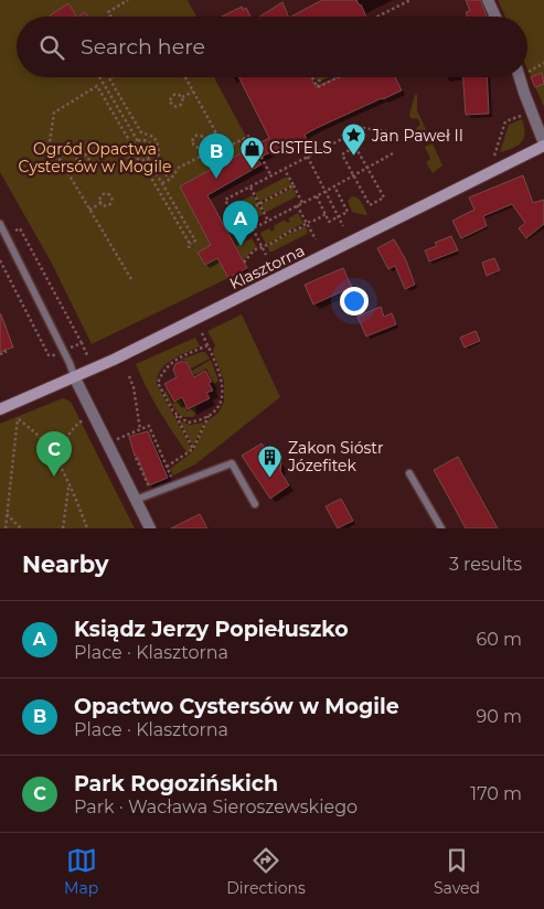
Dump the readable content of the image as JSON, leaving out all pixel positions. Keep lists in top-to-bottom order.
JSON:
{
  "streets": {
    "street": ["Klasztorna"]
  },
  "parks": ["Ogród Opactwa Cystersów w Mogile"],
  "places": {
    "place": ["Jan Paweł II"],
    "shop": ["CISTELS"],
    "building": ["Zakon Sióstr Józefitek"]
  },
  "page": {
    "search": "Search here",
    "pins": ["B", "A", "C"],
    "heading": ["Nearby", "3 results"],
    "list": [
      {
        "mark": "A",
        "name": "Ksiądz Jerzy Popiełuszko",
        "note": "Place · Klasztorna",
        "value": "60 m"
      },
      {
        "mark": "B",
        "name": "Opactwo Cystersów w Mogile",
        "note": "Place · Klasztorna",
        "value": "90 m"
      },
      {
        "mark": "C",
        "name": "Park Rogozińskich",
        "note": "Park · Wacława Sieroszewskiego",
        "value": "170 m"
      }
    ],
    "nav": ["Map", "Directions", "Saved"]
  }
}
